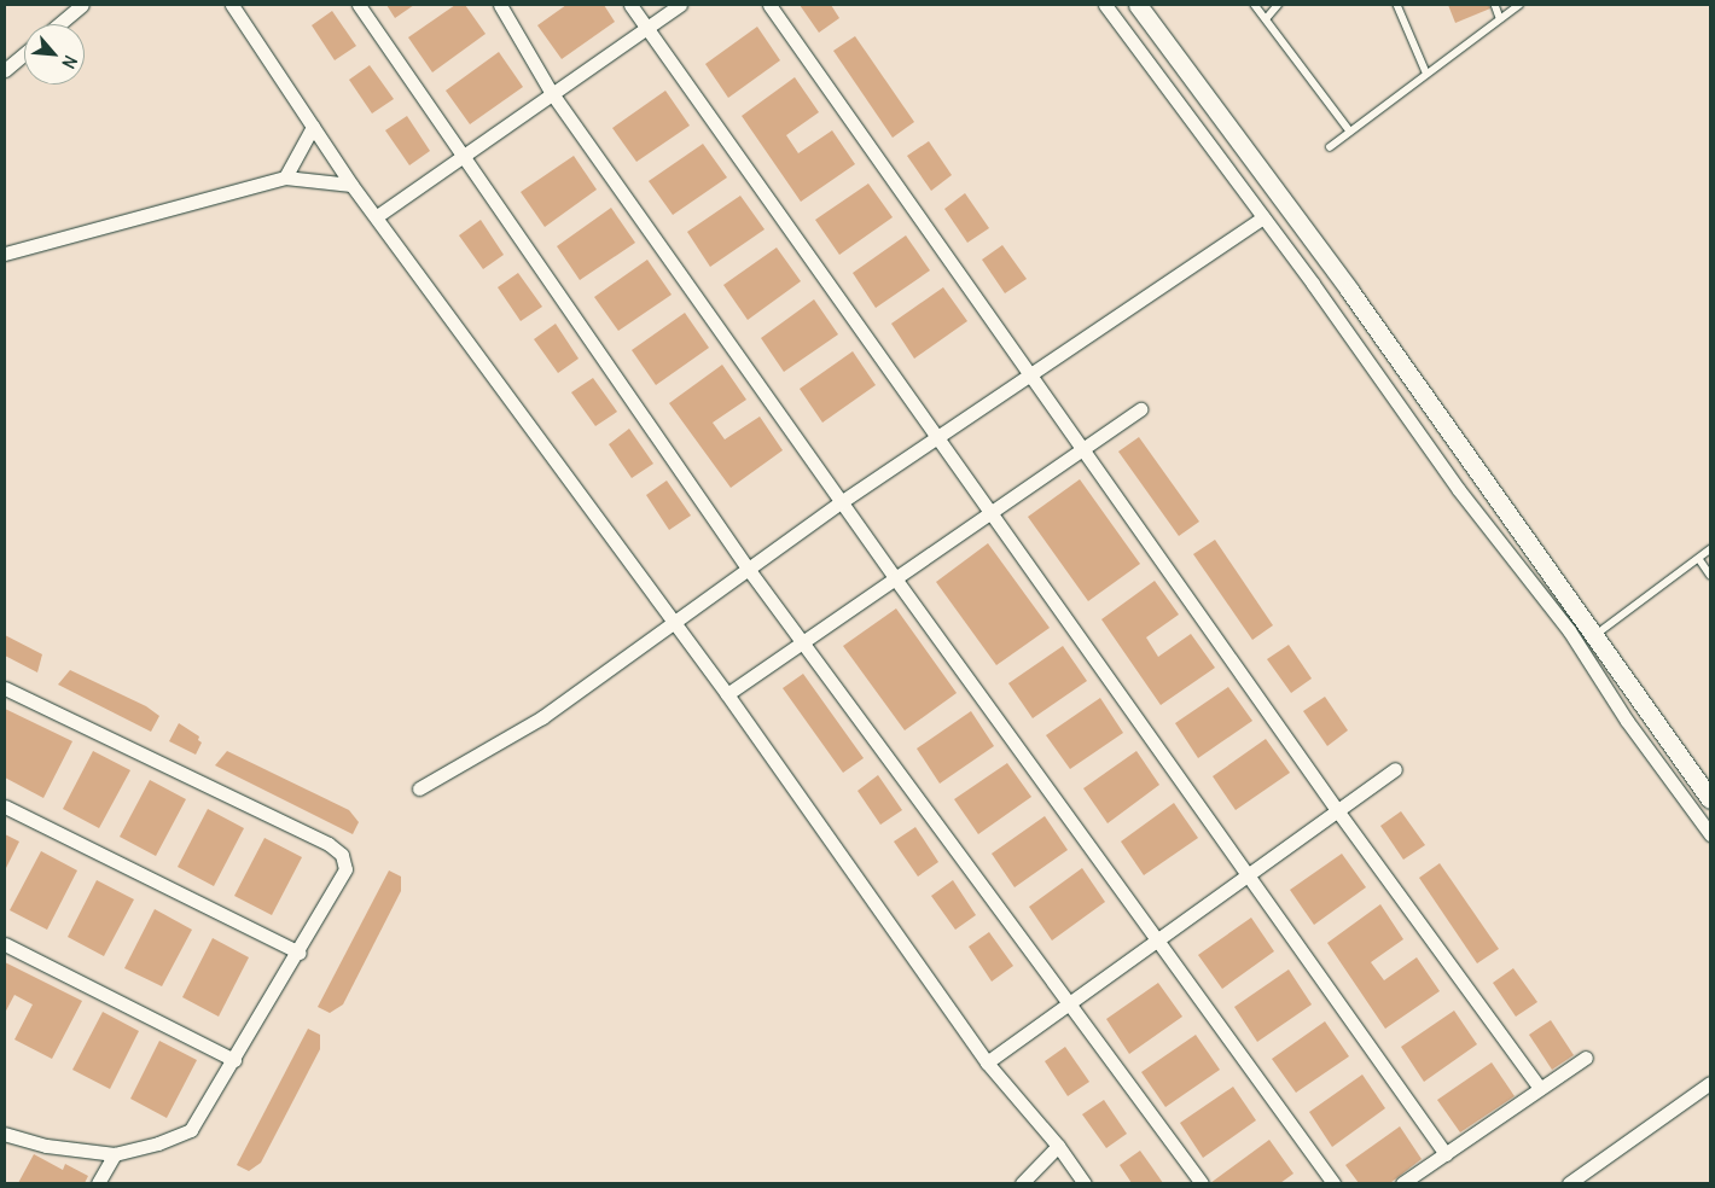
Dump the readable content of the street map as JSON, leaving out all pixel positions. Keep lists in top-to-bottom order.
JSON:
{
  "north": "bottom right"
}
